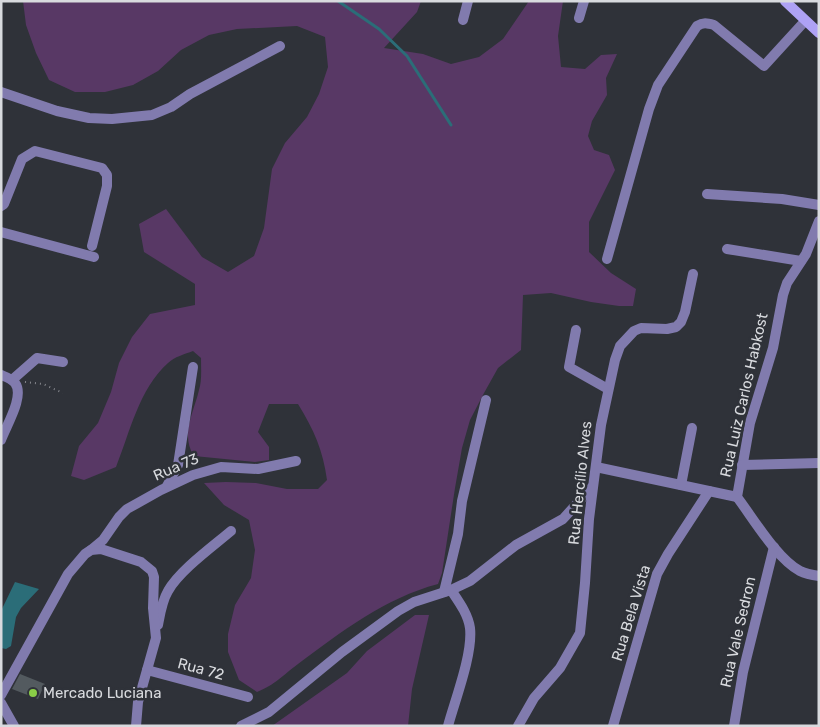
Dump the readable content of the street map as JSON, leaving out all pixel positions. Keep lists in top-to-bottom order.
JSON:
{
  "streets": {
    "street": [
      "Rua Luiz Carlos Habkost",
      "Rua 73",
      "Rua Hercílio Alves",
      "Rua Bela Vista",
      "Rua Vale Sedron",
      "Rua 72"
    ]
  },
  "crossings": [
    ["Rua Luiz Carlos Habkost", "Rua Vale Sedron"]
  ],
  "places": ["Mercado Luciana"]
}
